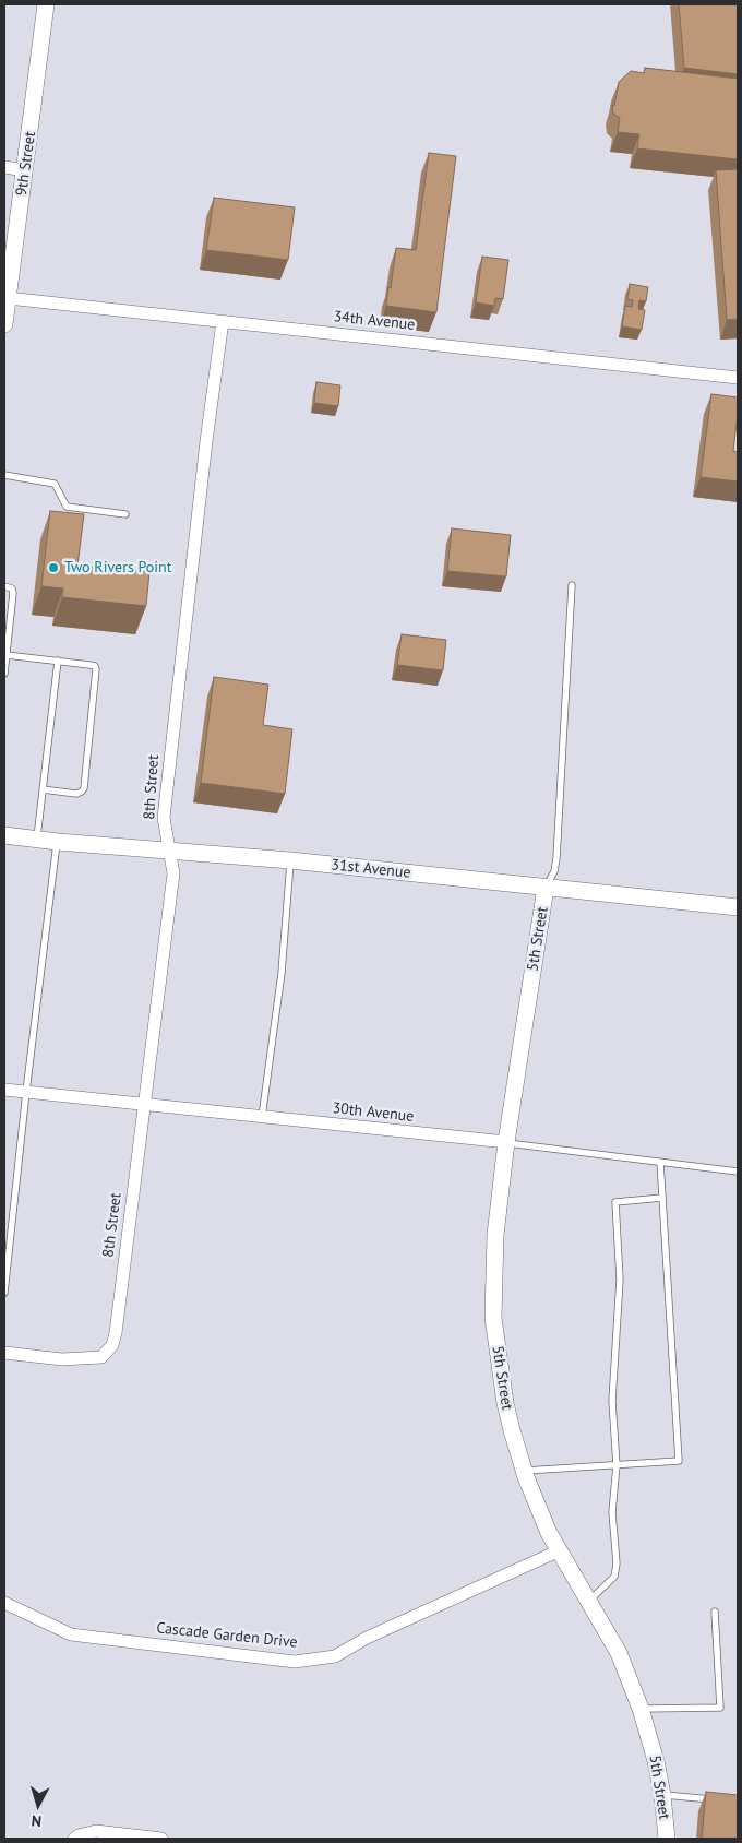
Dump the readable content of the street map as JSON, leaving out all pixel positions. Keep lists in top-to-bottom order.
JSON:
{
  "streets": {
    "street": [
      "9th Street",
      "34th Avenue",
      "8th Street",
      "31st Avenue",
      "5th Street",
      "30th Avenue",
      "Cascade Garden Drive"
    ]
  },
  "crossings": [
    ["9th Street", "34th Avenue"],
    ["34th Avenue", "8th Street"],
    ["8th Street", "31st Avenue"],
    ["8th Street", "30th Avenue"],
    ["31st Avenue", "5th Street"],
    ["5th Street", "30th Avenue"],
    ["5th Street", "Cascade Garden Drive"]
  ],
  "places": ["Two Rivers Point"],
  "north": "bottom"
}
